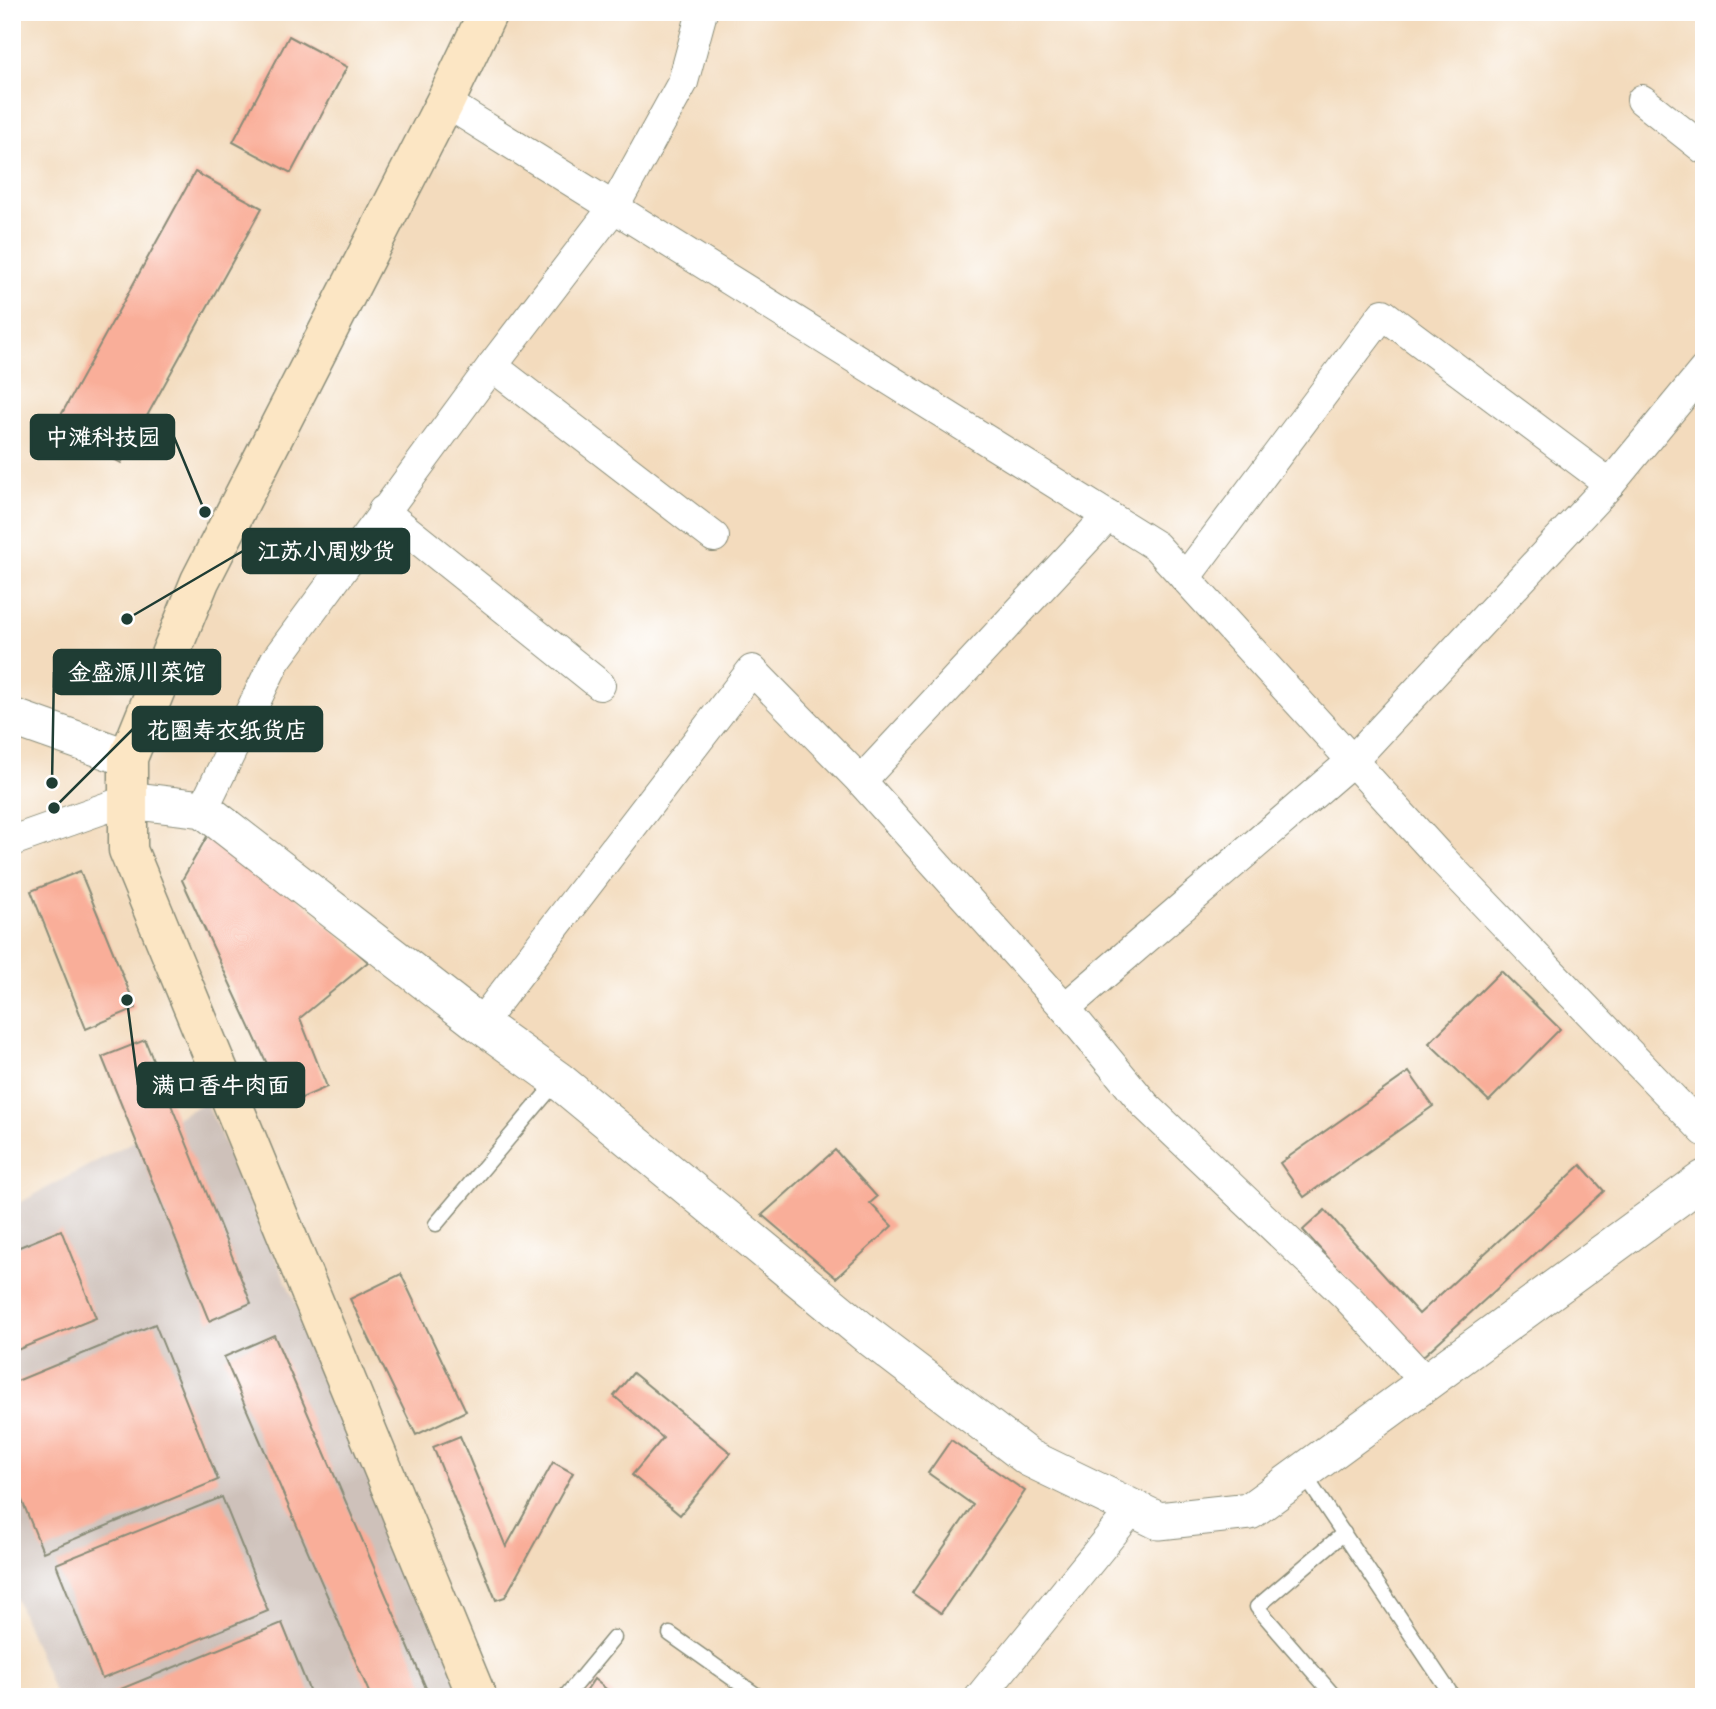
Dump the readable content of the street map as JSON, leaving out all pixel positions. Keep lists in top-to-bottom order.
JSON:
{
  "places": [
    "中滩科技园",
    "江苏小周炒货",
    "金盛源川菜馆",
    "花圈寿衣纸货店",
    "满口香牛肉面"
  ]
}
